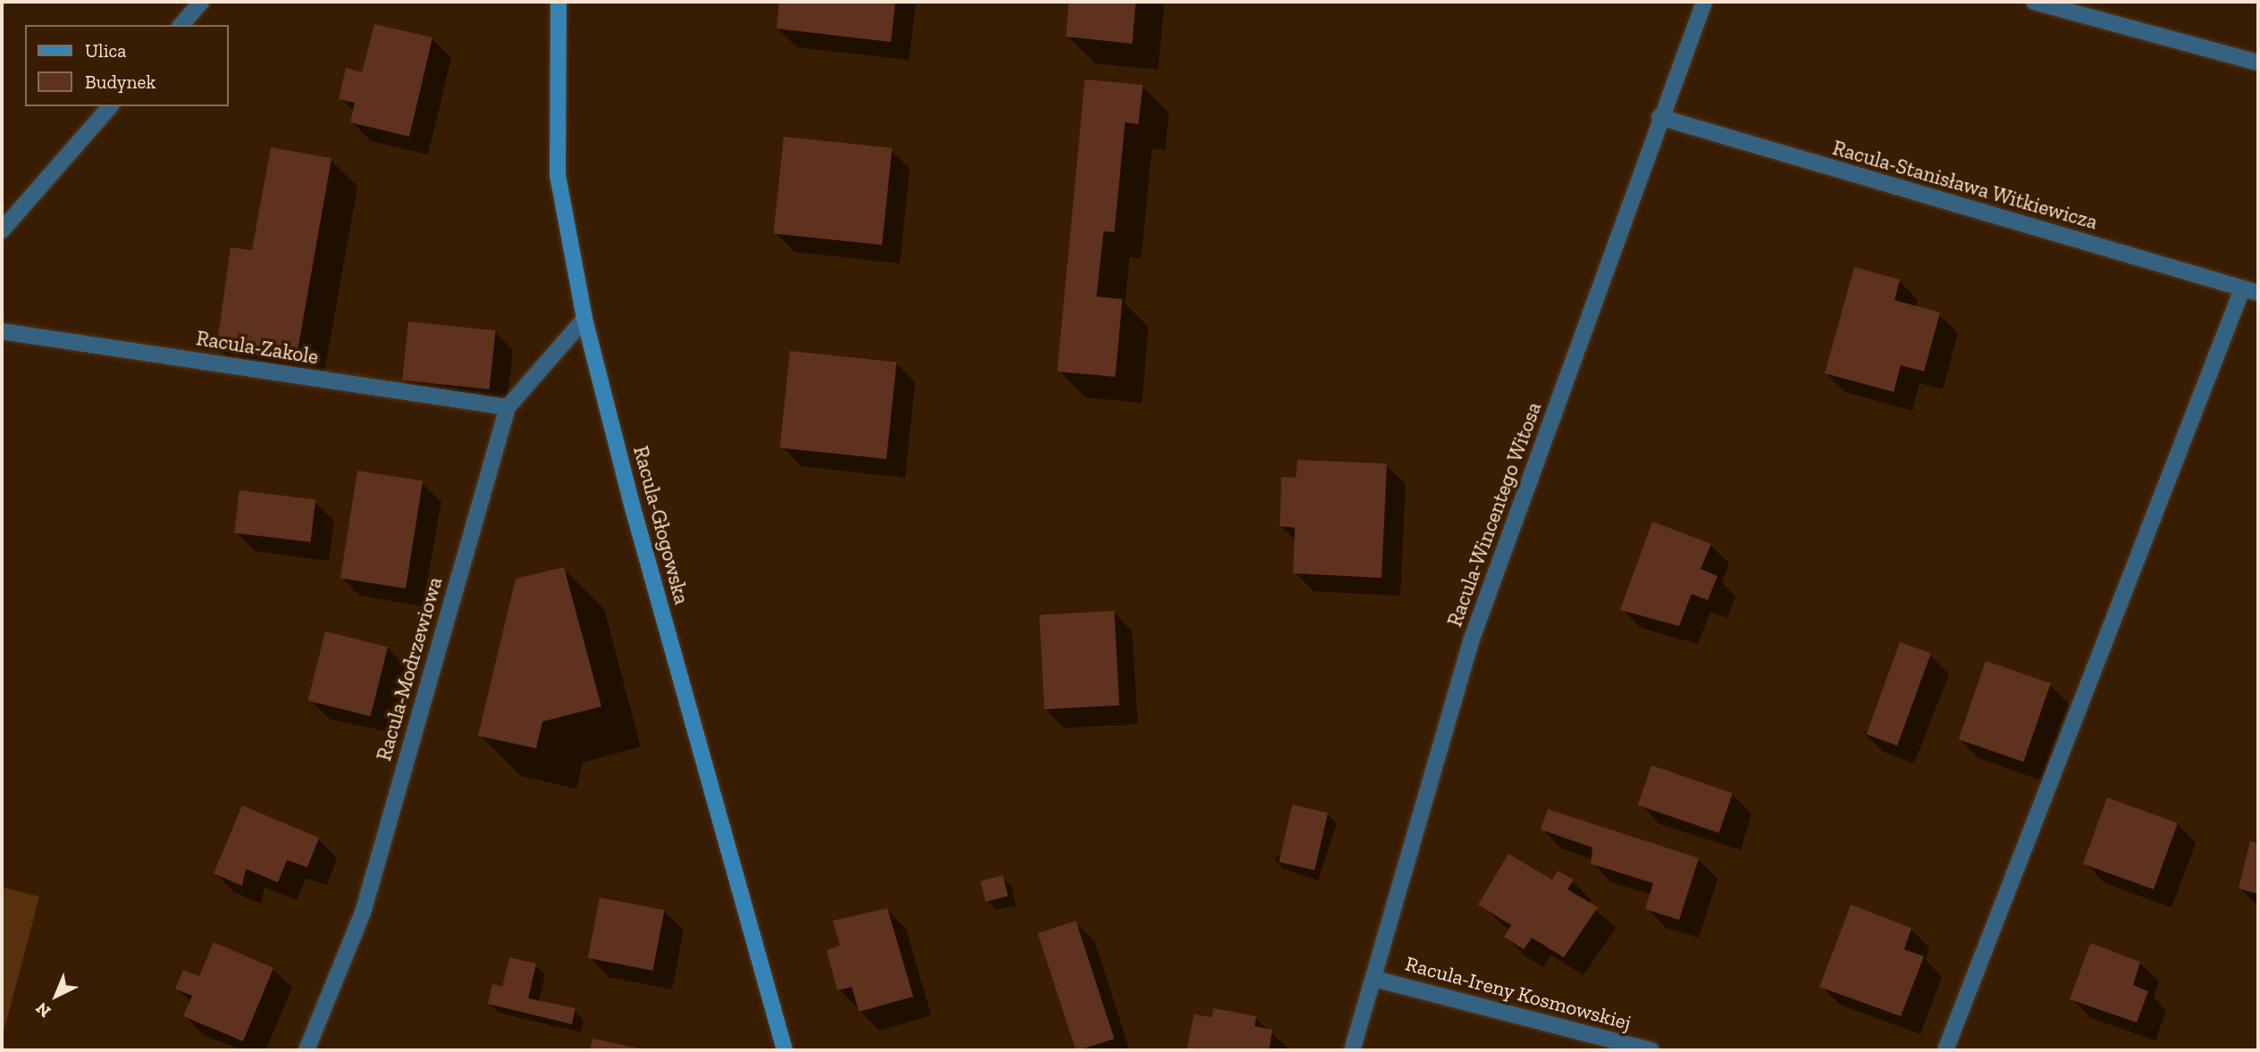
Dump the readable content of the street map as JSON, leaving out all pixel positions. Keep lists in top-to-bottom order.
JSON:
{
  "streets": {
    "street": [
      "Racula-Stanisława Witkiewicza",
      "Racula-Zakole",
      "Racula-Wincentego Witosa",
      "Racula-Głogowska",
      "Racula-Modrzewiowa",
      "Racula-Ireny Kosmowskiej"
    ]
  },
  "crossings": [
    ["Racula-Stanisława Witkiewicza", "Racula-Wincentego Witosa"],
    ["Racula-Zakole", "Racula-Modrzewiowa"],
    ["Racula-Wincentego Witosa", "Racula-Ireny Kosmowskiej"],
    ["Racula-Głogowska", "Racula-Modrzewiowa"]
  ],
  "legend": ["Ulica", "Budynek"],
  "north": "bottom left"
}
